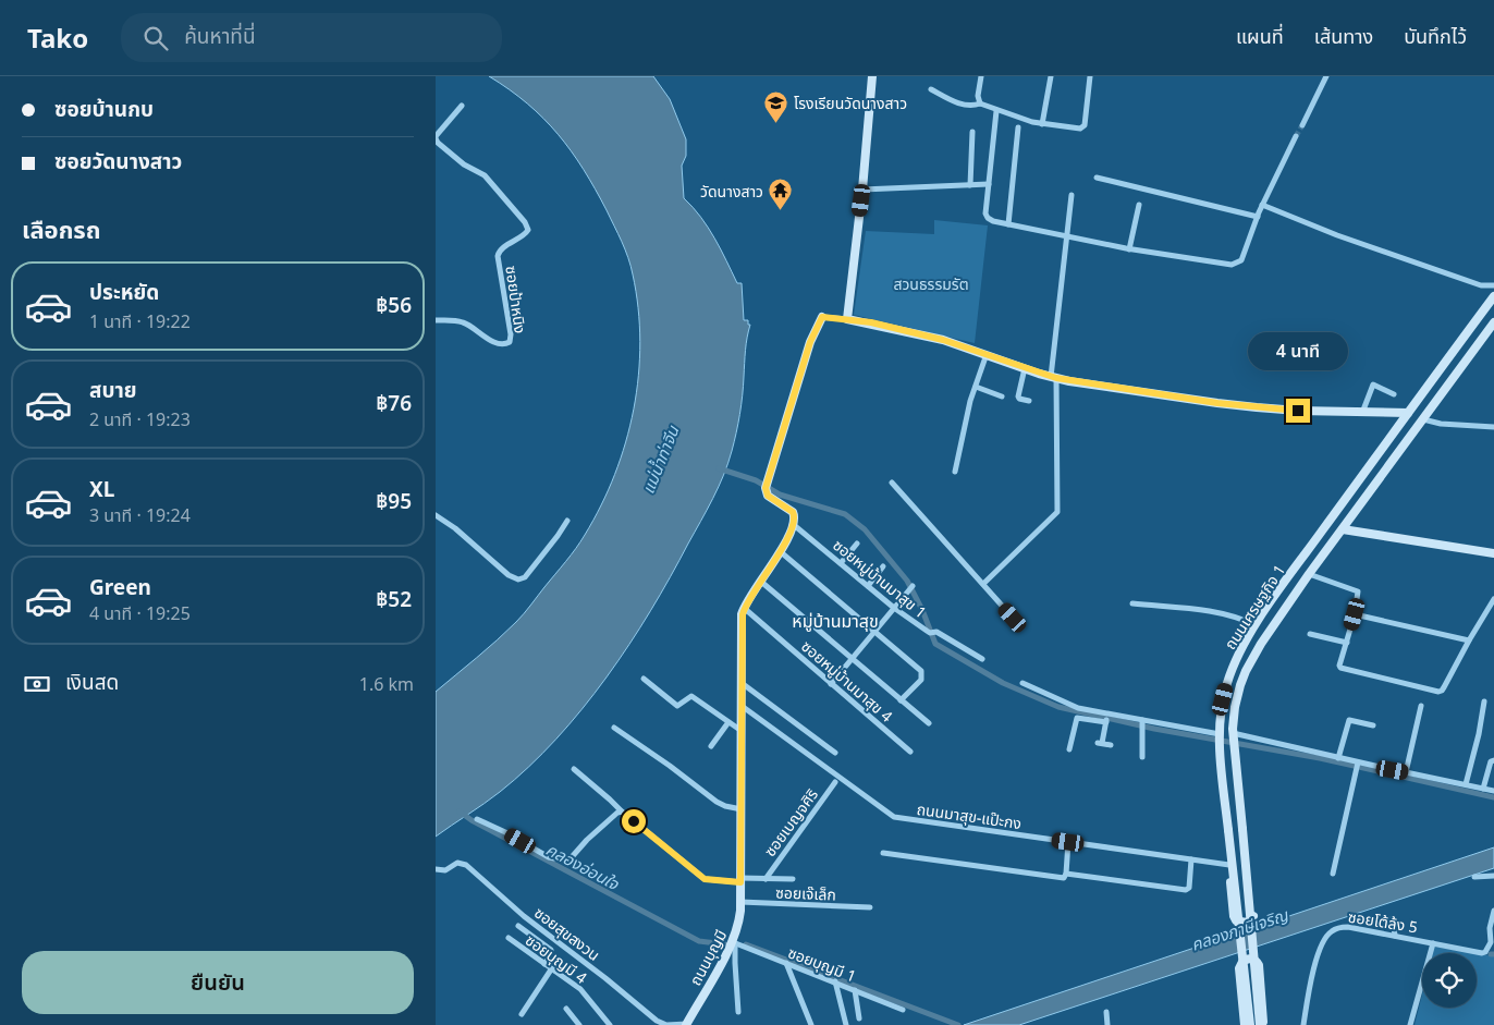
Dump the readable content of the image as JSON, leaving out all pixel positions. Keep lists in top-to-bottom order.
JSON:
{
  "streets": {
    "main road": ["ถนนเศรษฐกิจ 1", "ถนนบุญมี"],
    "street": [
      "ซอยป้าหนิง",
      "ซอยหมู่บ้านมาสุข 1",
      "ซอยหมู่บ้านมาสุข 4",
      "ถนนมาสุข-แป๊ะกง",
      "ซอยเบญจศิริ",
      "ซอยเจ๊เล็ก",
      "ซอยโต้ล้ง 5",
      "ซอยสุขสงวน",
      "ซอยบุญมี 4",
      "ซอยบุญมี 1"
    ]
  },
  "crossings": [
    ["ซอยหมู่บ้านมาสุข 1", "ถนนบุญมี"],
    ["ซอยหมู่บ้านมาสุข 4", "ถนนบุญมี"],
    ["ถนนมาสุข-แป๊ะกง", "ถนนบุญมี"],
    ["ซอยเบญจศิริ", "ถนนบุญมี"],
    ["ซอยเจ๊เล็ก", "ถนนบุญมี"],
    ["ซอยสุขสงวน", "ถนนบุญมี"],
    ["ถนนบุญมี", "ซอยบุญมี 1"]
  ],
  "districts": ["หมู่บ้านมาสุข"],
  "water": ["แม่น้ำท่าจีน", "คลองอ่อนใจ", "คลองภาษีเจริญ"],
  "parks": ["สวนธรรมรัต"],
  "places": {
    "school or university": ["โรงเรียนวัดนางสาว"],
    "temple": ["วัดนางสาว"]
  },
  "page": {
    "header": "Tako",
    "search": "ค้นหาที่นี่",
    "nav": ["แผนที่", "เส้นทาง", "บันทึกไว้"],
    "banner": ["ซอยบ้านกบ", "ซอยวัดนางสาว"],
    "heading": "เลือกรถ",
    "list": [
      {
        "name": "ประหยัด",
        "note": "1 นาที · 19:22",
        "value": "฿56"
      },
      {
        "name": "สบาย",
        "note": "2 นาที · 19:23",
        "value": "฿76"
      },
      {
        "name": "XL",
        "note": "3 นาที · 19:24",
        "value": "฿95"
      },
      {
        "name": "Green",
        "note": "4 นาที · 19:25",
        "value": "฿52"
      }
    ],
    "bubble": "4 นาที",
    "pay": ["เงินสด", "1.6 km"],
    "buttons": "ยืนยัน"
  }
}
